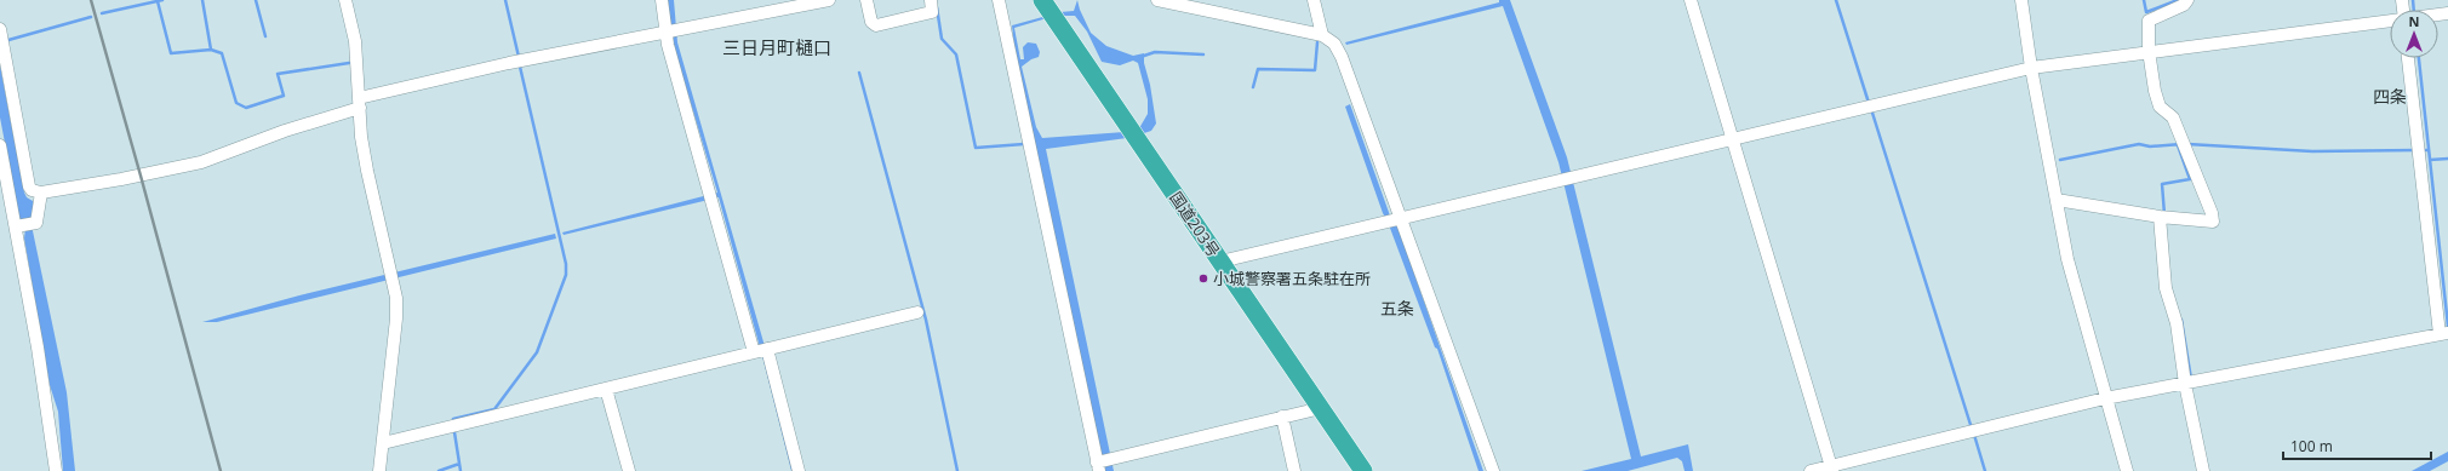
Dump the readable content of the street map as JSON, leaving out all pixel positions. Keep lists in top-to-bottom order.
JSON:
{
  "streets": {
    "highway": ["国道203号"]
  },
  "districts": ["三日月町樋口", "四条", "五条"],
  "places": ["小城警察署五条駐在所"],
  "scale_bar": "100 m",
  "north": "top"
}
